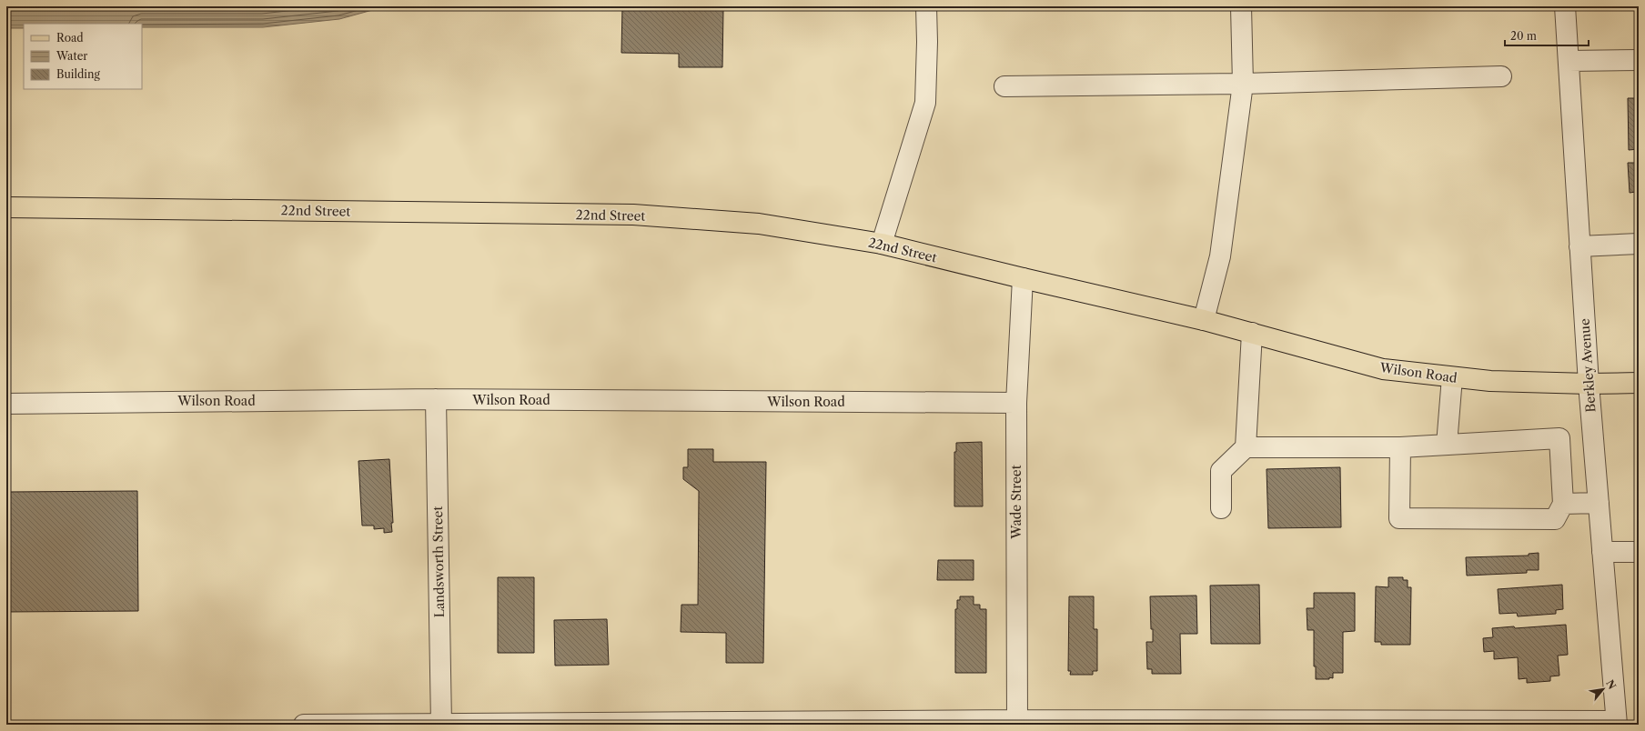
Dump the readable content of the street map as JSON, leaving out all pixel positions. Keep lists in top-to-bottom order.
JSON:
{
  "streets": {
    "main road": ["22nd Street", "Wilson Road"],
    "street": ["Berkley Avenue", "Wade Street", "Landsworth Street"]
  },
  "crossings": [
    ["22nd Street", "Wilson Road"],
    ["22nd Street", "Wade Street"],
    ["Berkley Avenue", "Wilson Road"],
    ["Wilson Road", "Wade Street"],
    ["Wilson Road", "Landsworth Street"]
  ],
  "legend": ["Road", "Water", "Building"],
  "scale_bar": "20 m",
  "north": "top right"
}
